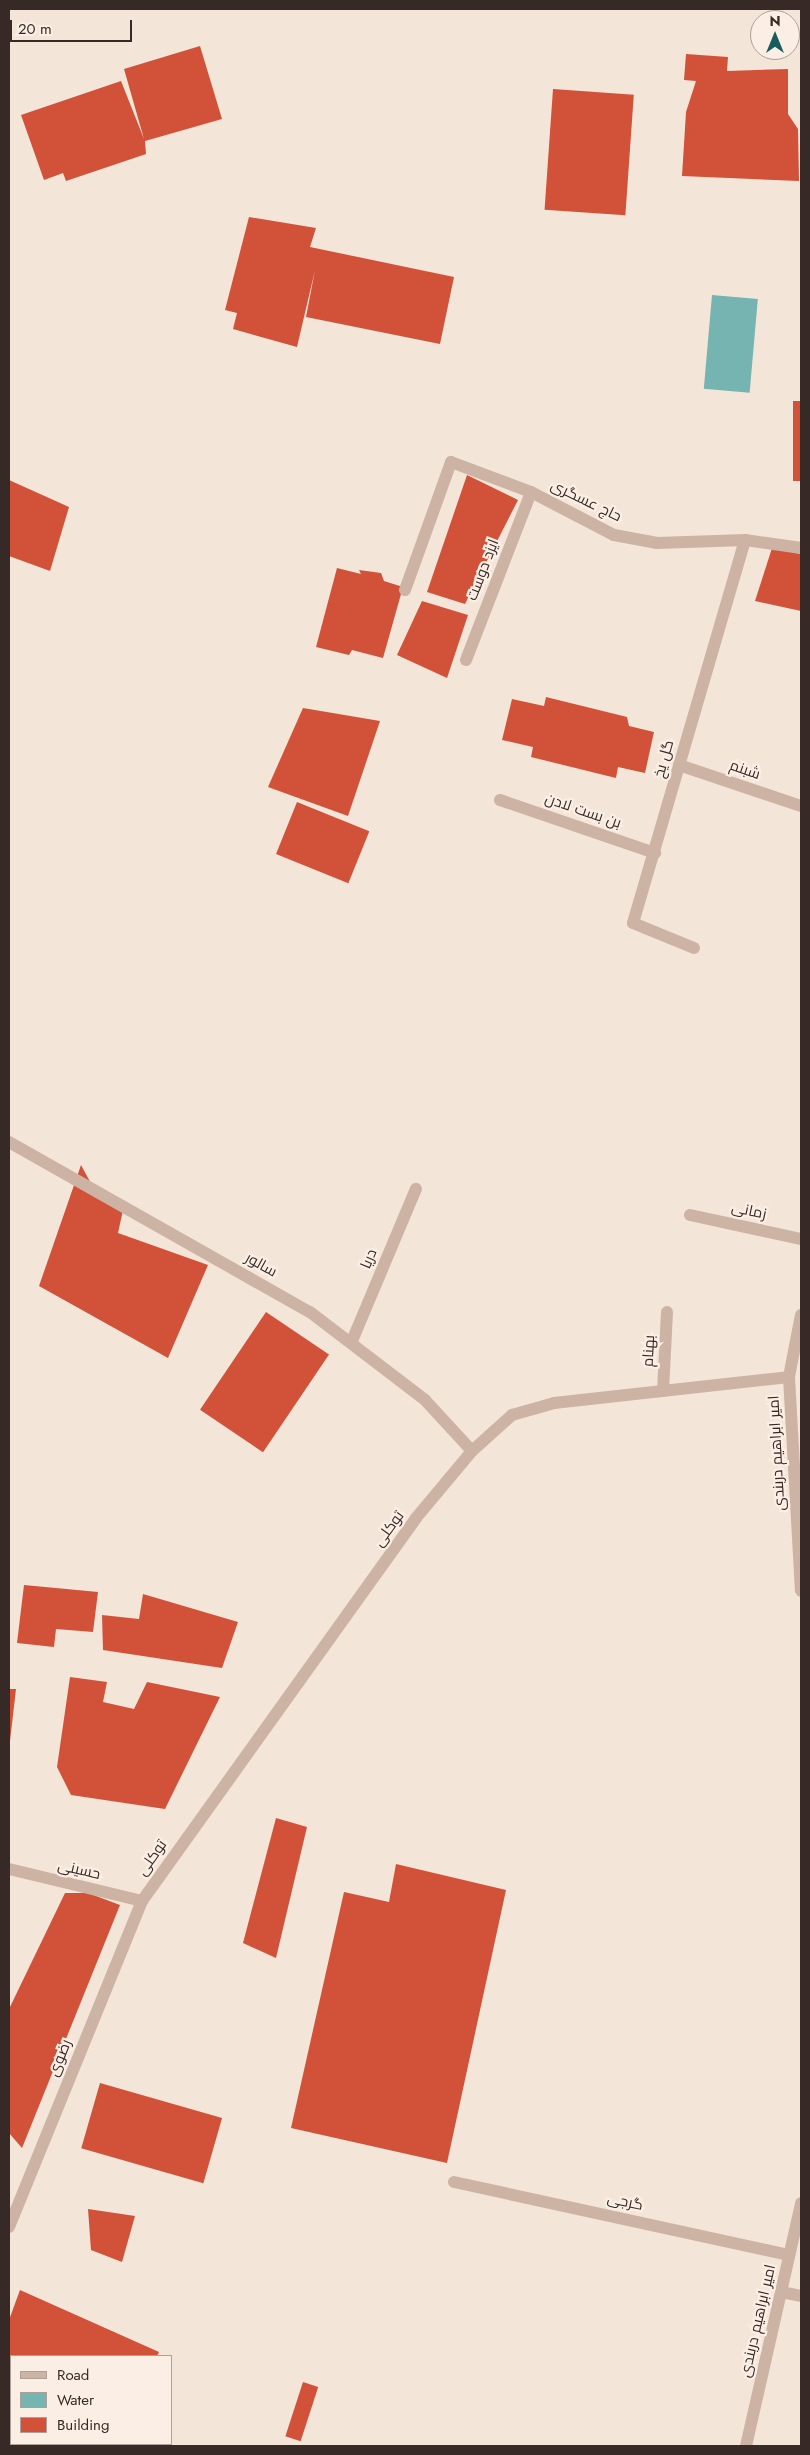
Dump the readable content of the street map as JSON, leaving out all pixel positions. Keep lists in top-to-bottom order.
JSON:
{
  "streets": {
    "street": [
      "حاج عسگری",
      "ایزد دوست",
      "گل یخ",
      "شبنم",
      "بن بست لادن",
      "زمانی",
      "دریا",
      "سالور",
      "بهنام",
      "امیر ابراهیم دربندی",
      "توکلی",
      "حسینی",
      "رضوى",
      "گرجی"
    ]
  },
  "crossings": [
    ["حاج عسگری", "ایزد دوست"],
    ["حاج عسگری", "گل یخ"],
    ["گل یخ", "شبنم"],
    ["گل یخ", "بن بست لادن"],
    ["دریا", "سالور"],
    ["سالور", "توکلی"],
    ["بهنام", "توکلی"],
    ["امیر ابراهیم دربندی", "توکلی"],
    ["امیر ابراهیم دربندی", "گرجی"],
    ["توکلی", "حسینی"],
    ["توکلی", "رضوى"],
    ["حسینی", "رضوى"]
  ],
  "legend": ["Road", "Water", "Building"],
  "scale_bar": "20 m",
  "north": "top"
}
